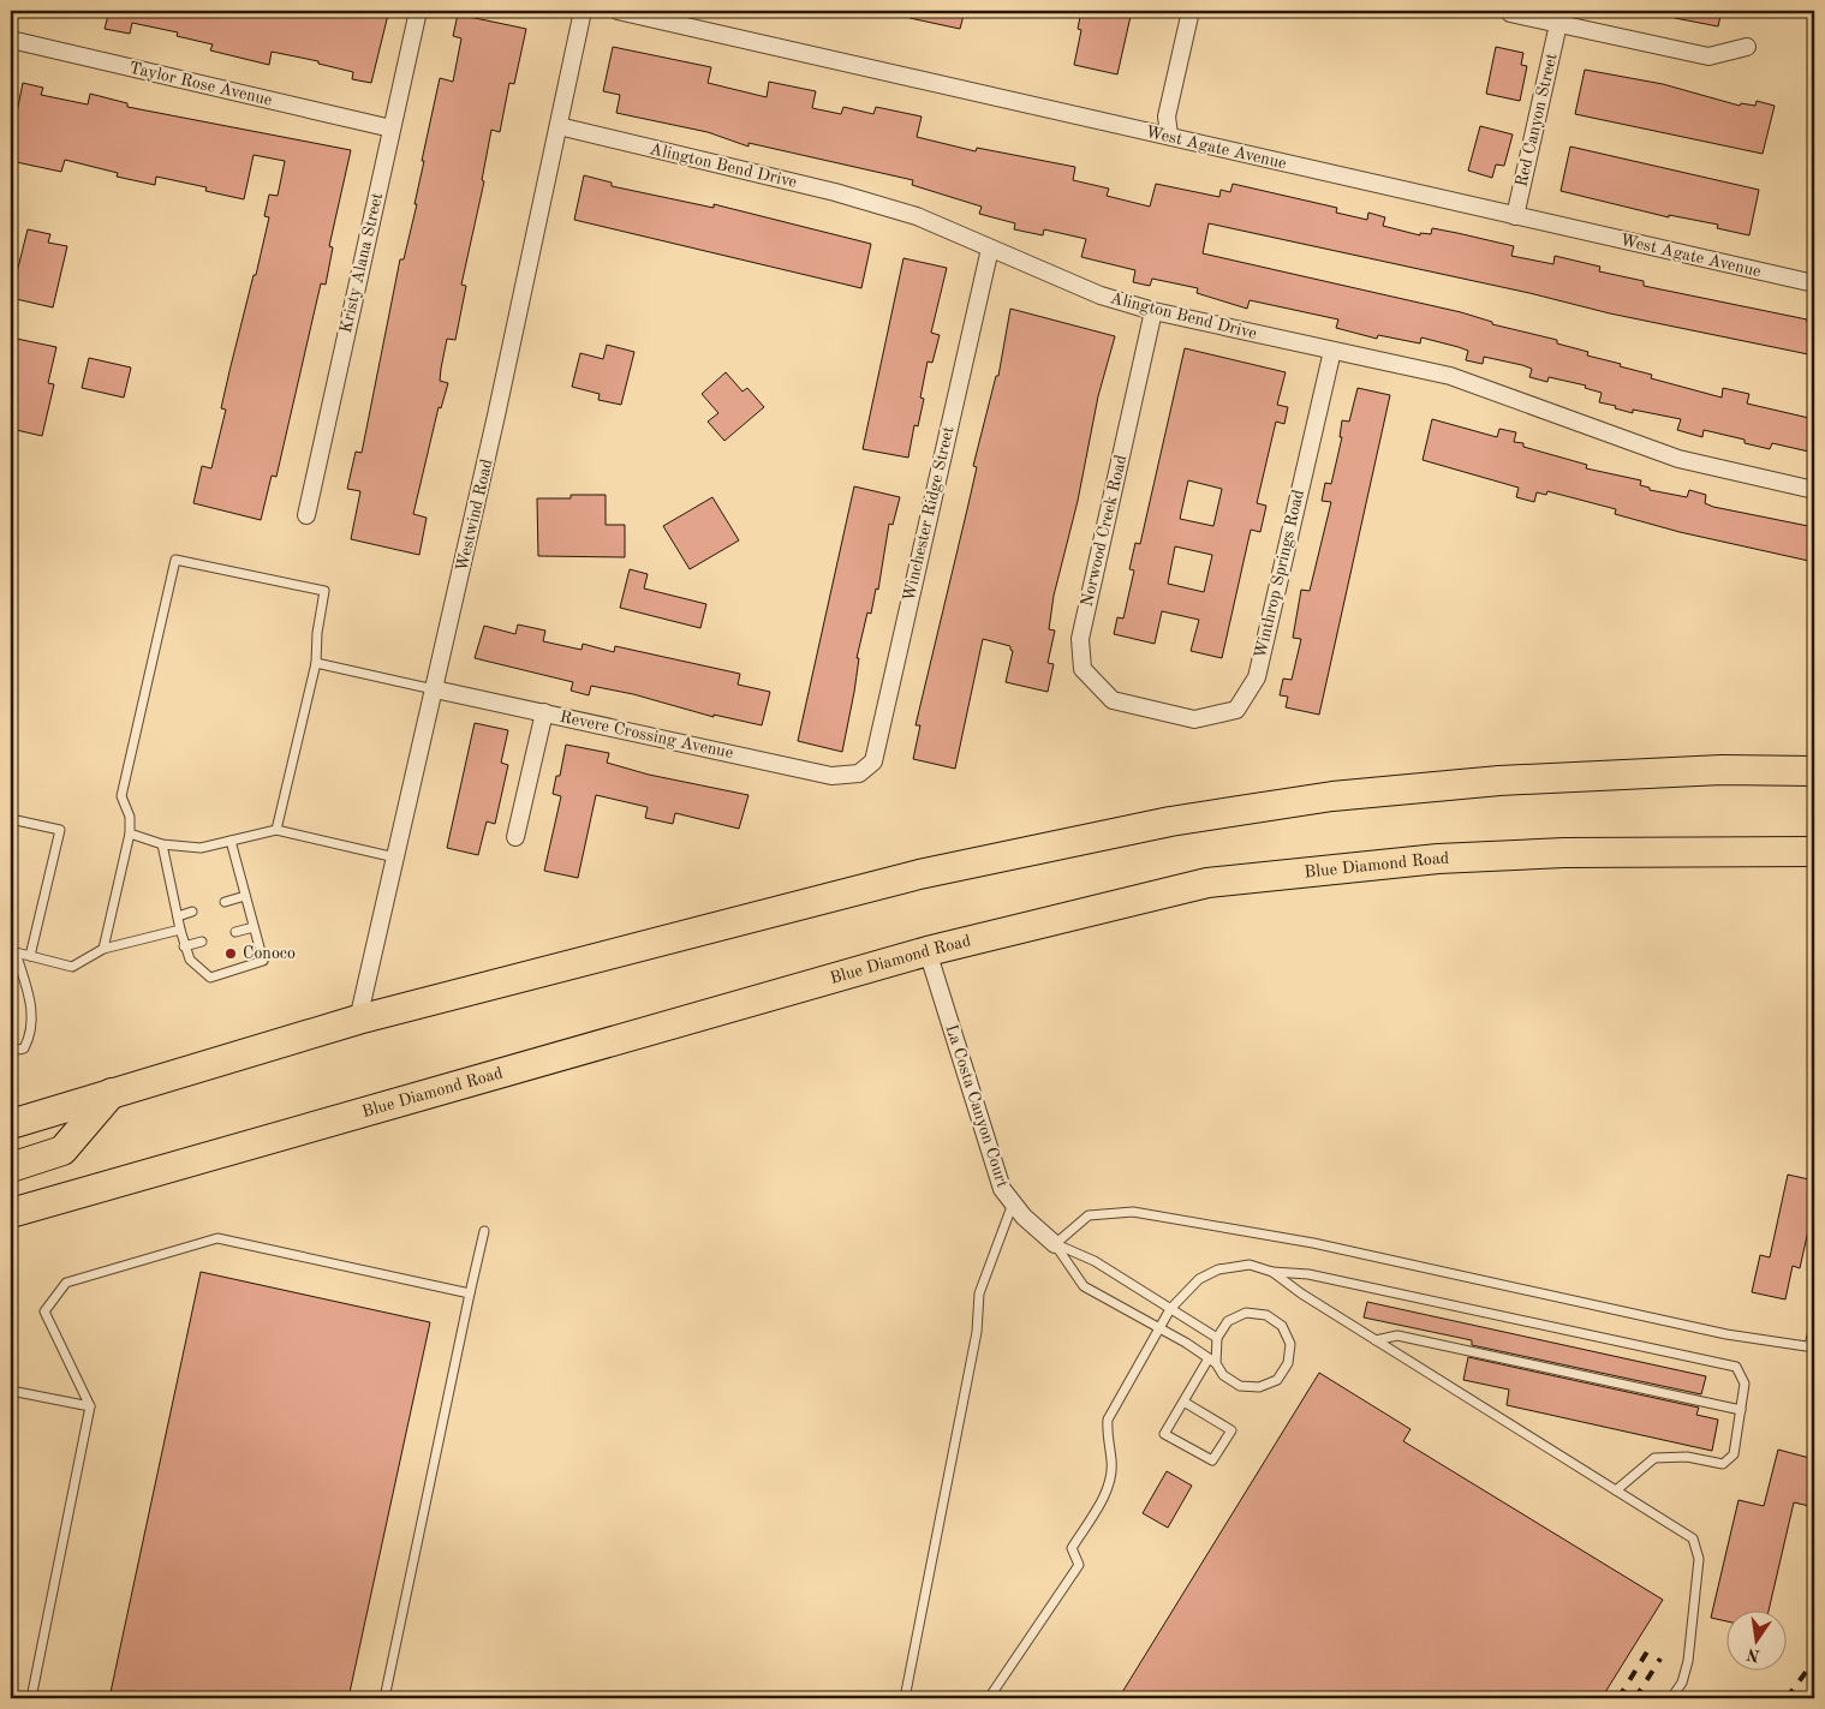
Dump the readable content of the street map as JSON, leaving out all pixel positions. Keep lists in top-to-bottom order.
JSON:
{
  "streets": {
    "highway": ["Blue Diamond Road"],
    "street": [
      "Taylor Rose Avenue",
      "Red Canyon Street",
      "West Agate Avenue",
      "Alington Bend Drive",
      "Kristy Alana Street",
      "Winchester Ridge Street",
      "Westwind Road",
      "Norwood Creek Road",
      "Winthrop Springs Road",
      "Revere Crossing Avenue",
      "La Costa Canyon Court"
    ]
  },
  "crossings": [
    ["Taylor Rose Avenue", "Kristy Alana Street"],
    ["Red Canyon Street", "West Agate Avenue"],
    ["Alington Bend Drive", "Winchester Ridge Street"],
    ["Alington Bend Drive", "Westwind Road"],
    ["Alington Bend Drive", "Norwood Creek Road"],
    ["Alington Bend Drive", "Winthrop Springs Road"],
    ["Winchester Ridge Street", "Revere Crossing Avenue"],
    ["Westwind Road", "Revere Crossing Avenue"],
    ["Norwood Creek Road", "Winthrop Springs Road"],
    ["Blue Diamond Road", "La Costa Canyon Court"]
  ],
  "places": ["Conoco"],
  "north": "bottom"
}
